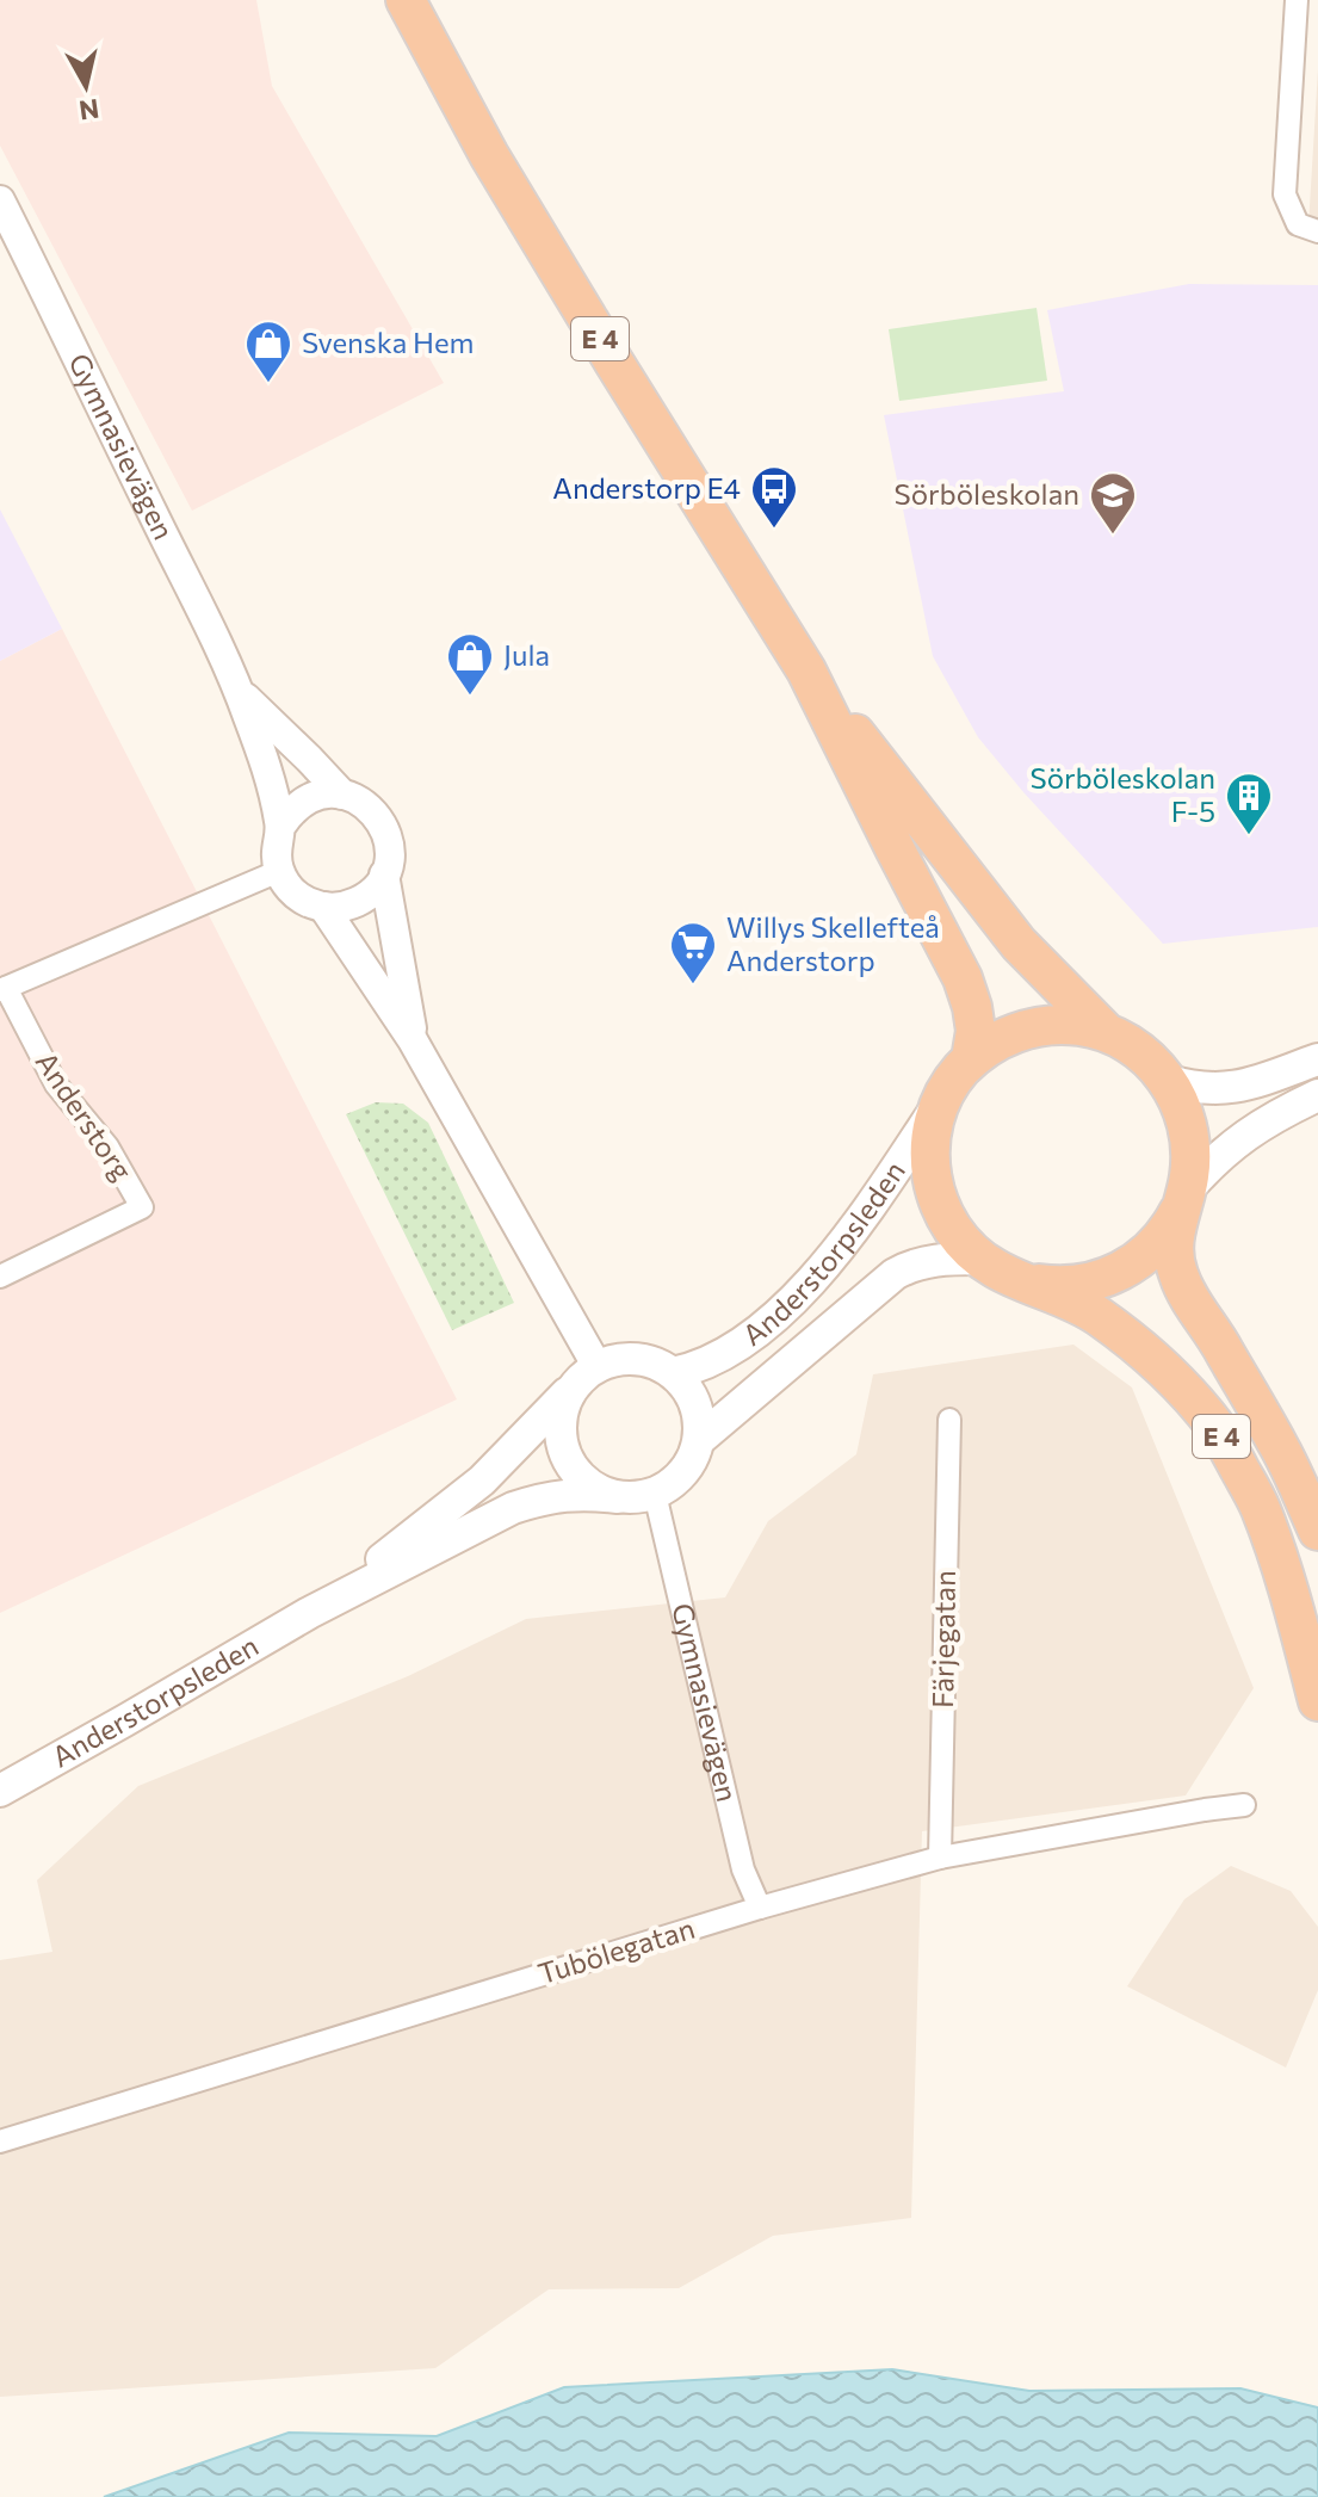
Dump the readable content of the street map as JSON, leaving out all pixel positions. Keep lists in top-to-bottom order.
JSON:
{
  "streets": {
    "highway": ["E 4"],
    "main road": ["Anderstorpsleden"],
    "street": [
      "Gymnasievägen",
      "Anderstorg",
      "Färjegatan",
      "Tubölegatan"
    ]
  },
  "crossings": [
    ["E 4", "Anderstorpsleden"],
    ["Gymnasievägen", "Anderstorpsleden"],
    ["Gymnasievägen", "Tubölegatan"],
    ["Färjegatan", "Tubölegatan"]
  ],
  "places": {
    "shop": ["Svenska Hem", "Jula"],
    "bus stop": ["Anderstorp E4"],
    "school or university": ["Sörböleskolan"],
    "building": ["Sörböleskolan F-5"],
    "supermarket": ["Willys Skellefteå Anderstorp"]
  },
  "north": "bottom"
}
